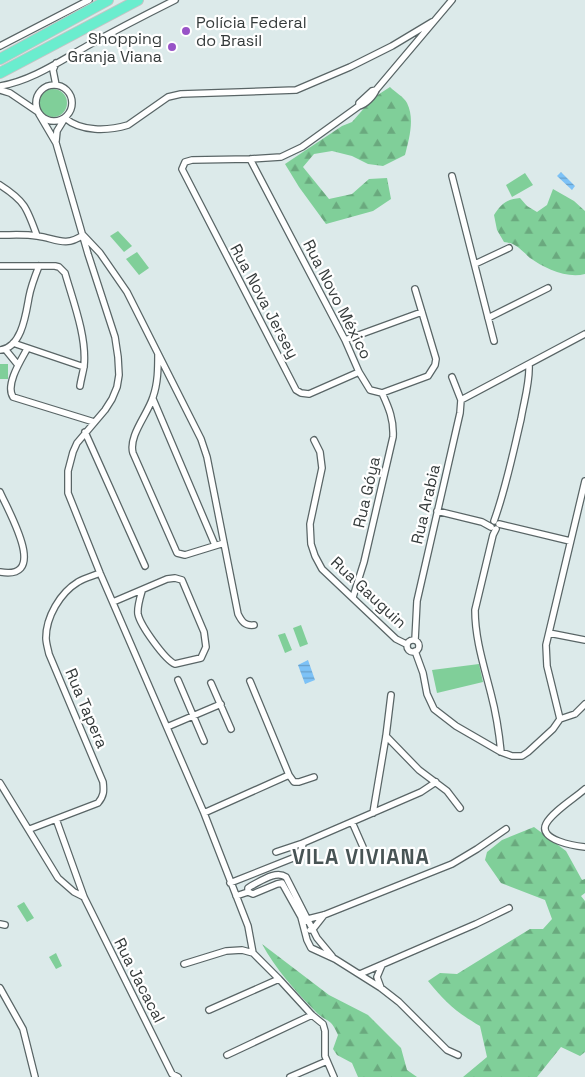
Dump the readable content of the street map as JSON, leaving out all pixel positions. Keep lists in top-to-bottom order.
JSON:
{
  "streets": {
    "street": [
      "Rua Novo México",
      "Rua Nova Jersey",
      "Rua Góya",
      "Rua Arabia",
      "Rua Gauguin",
      "Rua Tapera",
      "Rua Jacacal"
    ]
  },
  "crossings": [
    ["Rua Novo México", "Rua Nova Jersey"],
    ["Rua Novo México", "Rua Góya"],
    ["Rua Góya", "Rua Gauguin"],
    ["Rua Arabia", "Rua Gauguin"],
    ["Rua Tapera", "Rua Jacacal"]
  ],
  "districts": ["VILA VIVIANA"],
  "places": ["Polícia Federal do Brasil", "Shopping Granja Viana"]
}
